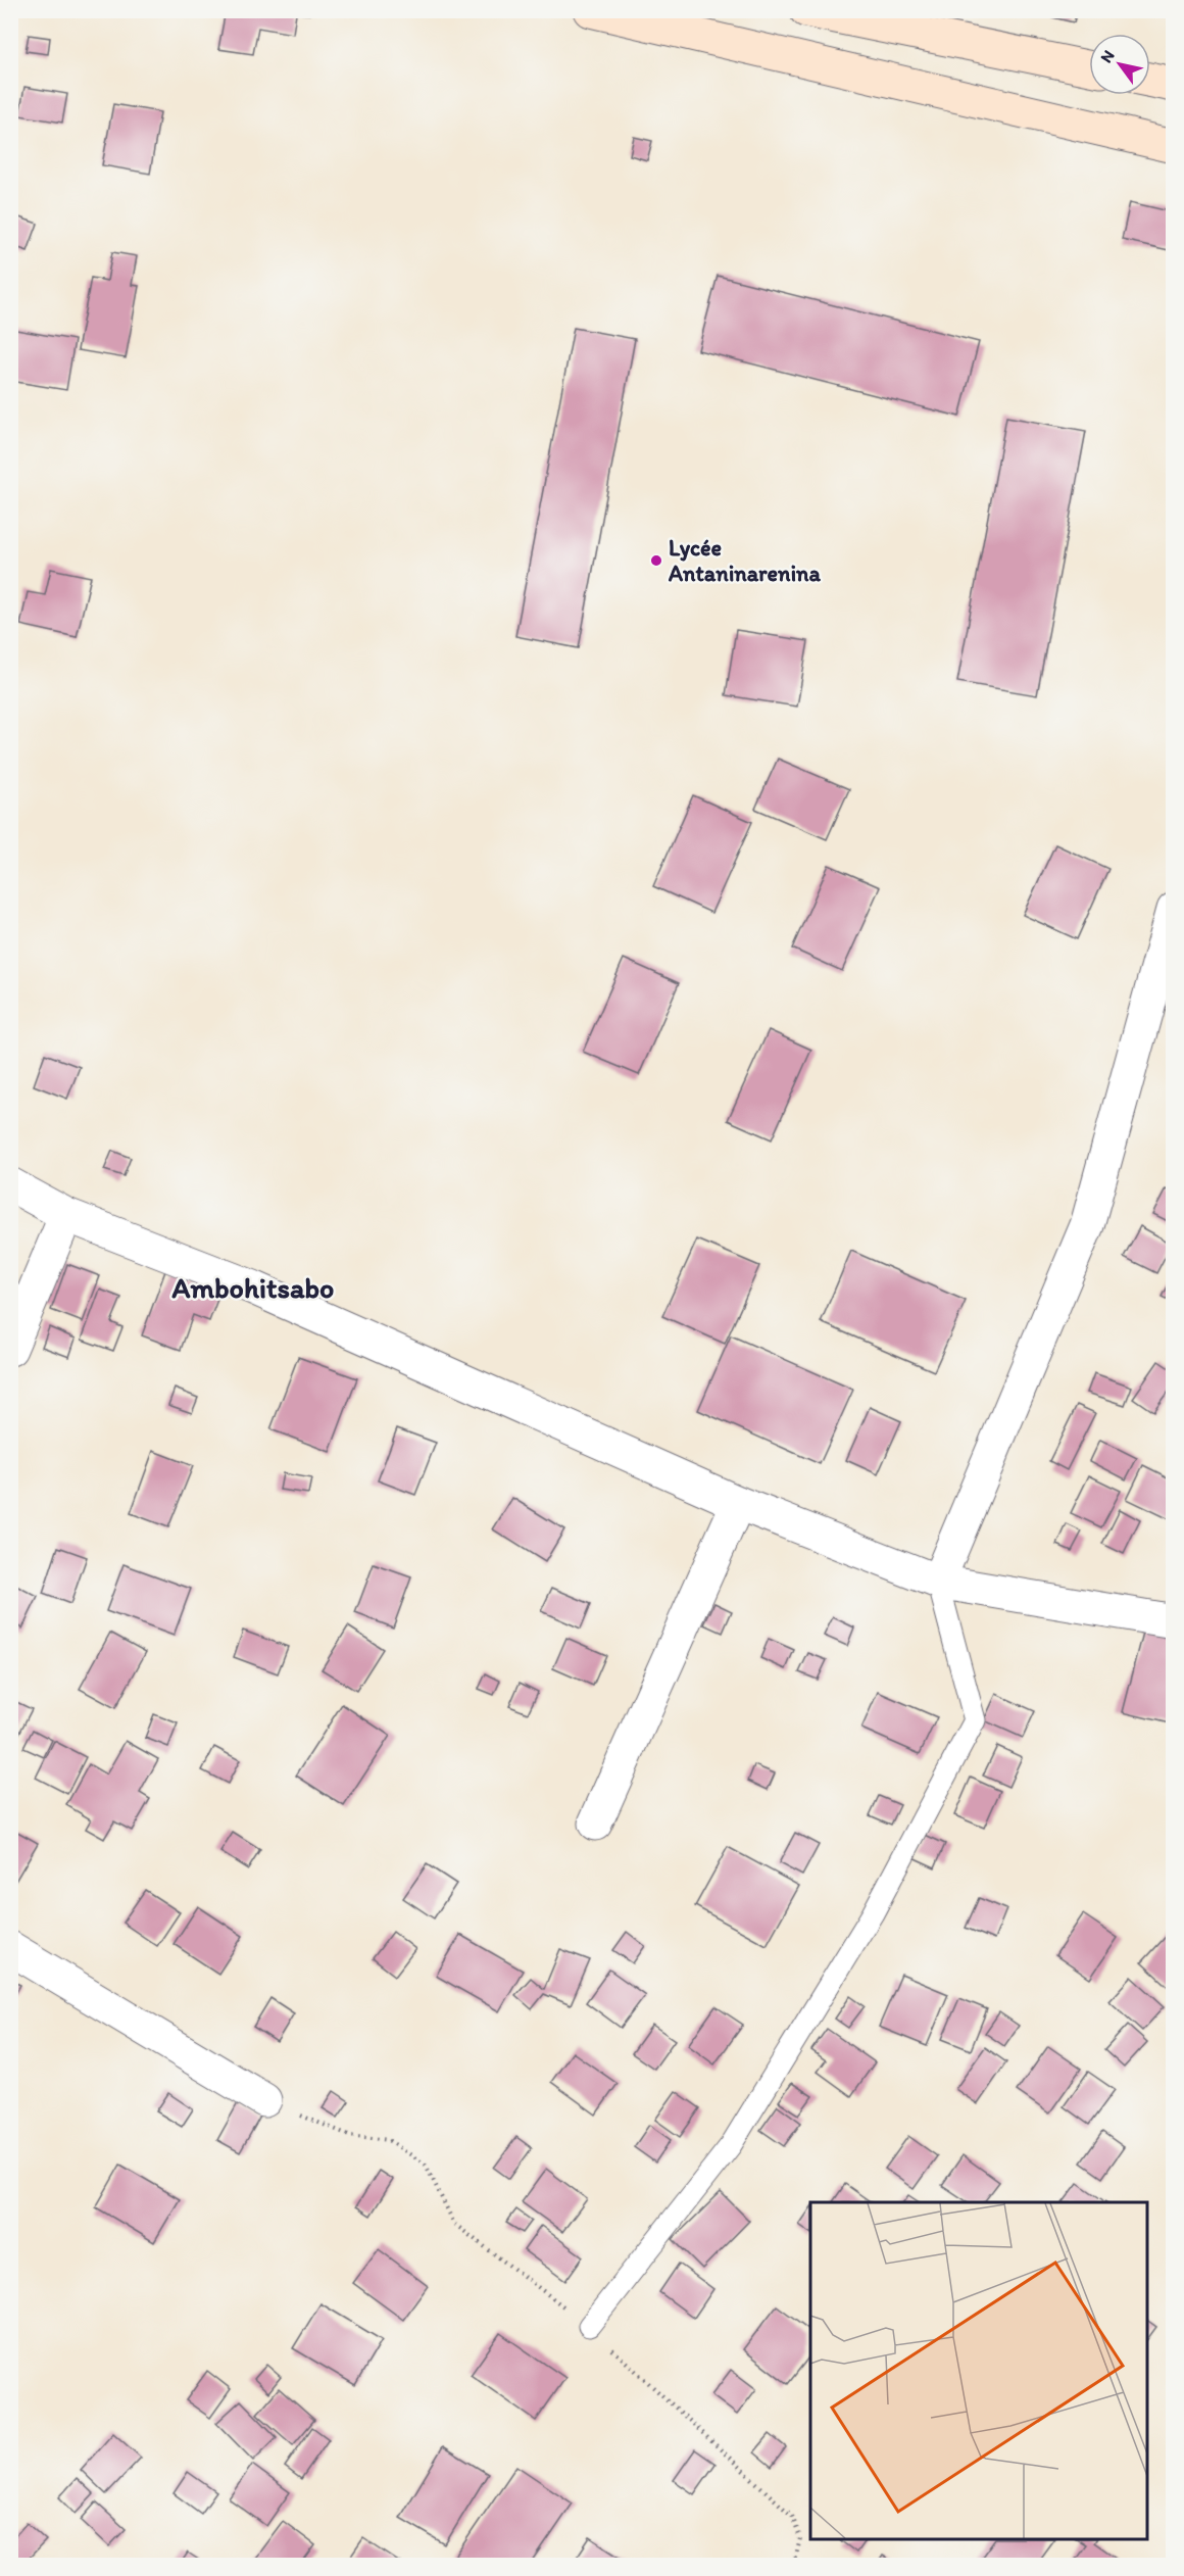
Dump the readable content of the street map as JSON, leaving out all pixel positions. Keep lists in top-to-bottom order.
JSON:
{
  "districts": ["Ambohitsabo"],
  "places": ["Lycée Antaninarenina"],
  "north": "top left"
}
